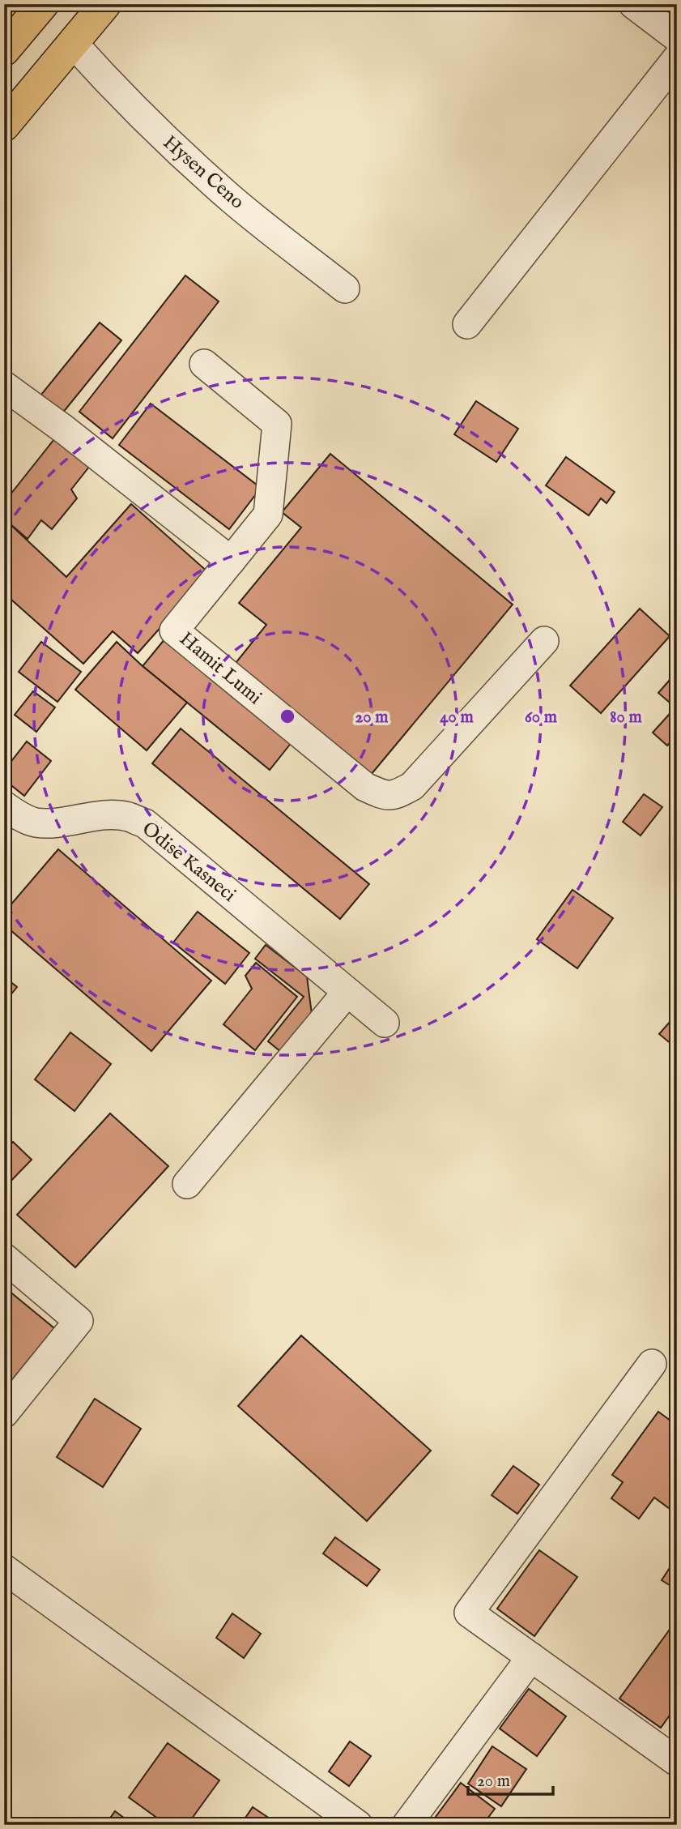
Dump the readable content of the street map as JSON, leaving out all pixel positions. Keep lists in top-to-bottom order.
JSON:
{
  "streets": {
    "street": ["Hysen Ceno", "Hamit Lumi", "Odise Kasneci"]
  },
  "scale_bar": "20 m",
  "rings": [
    "20 m",
    "40 m",
    "60 m",
    "80 m"
  ]
}
